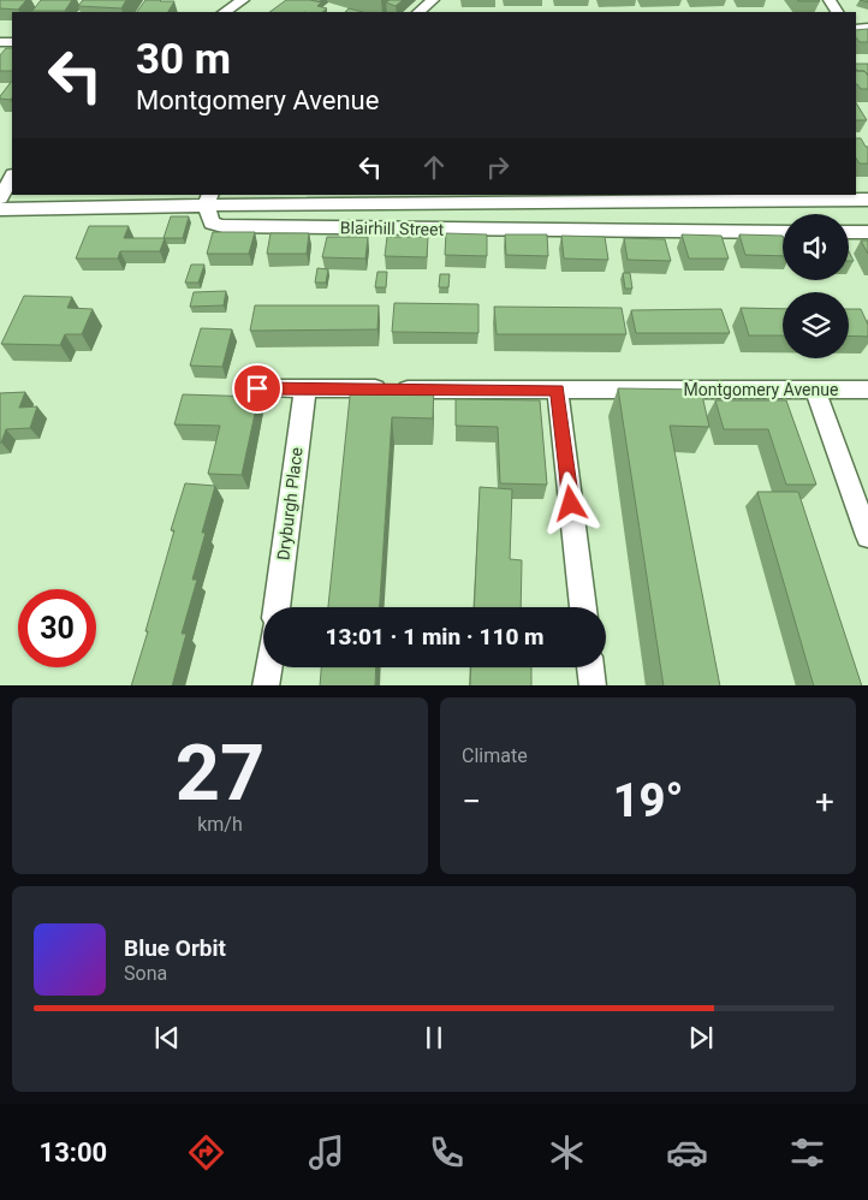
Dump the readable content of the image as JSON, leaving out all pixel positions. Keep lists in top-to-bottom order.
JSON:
{
  "streets": {
    "street": ["Blairhill Street", "Montgomery Avenue", "Dryburgh Place"]
  },
  "crossings": [
    ["Montgomery Avenue", "Dryburgh Place"]
  ],
  "page": {
    "turn": ["30 m", "Montgomery Avenue"],
    "limit": "30",
    "trip": "13:01 · 1 min · 110 m",
    "tile": [
      ["27", "km/h"],
      "Climate"
    ],
    "heat": ["−", "19°", "+"],
    "song": ["Blue Orbit", "Sona"],
    "tabs": "13:00"
  }
}
